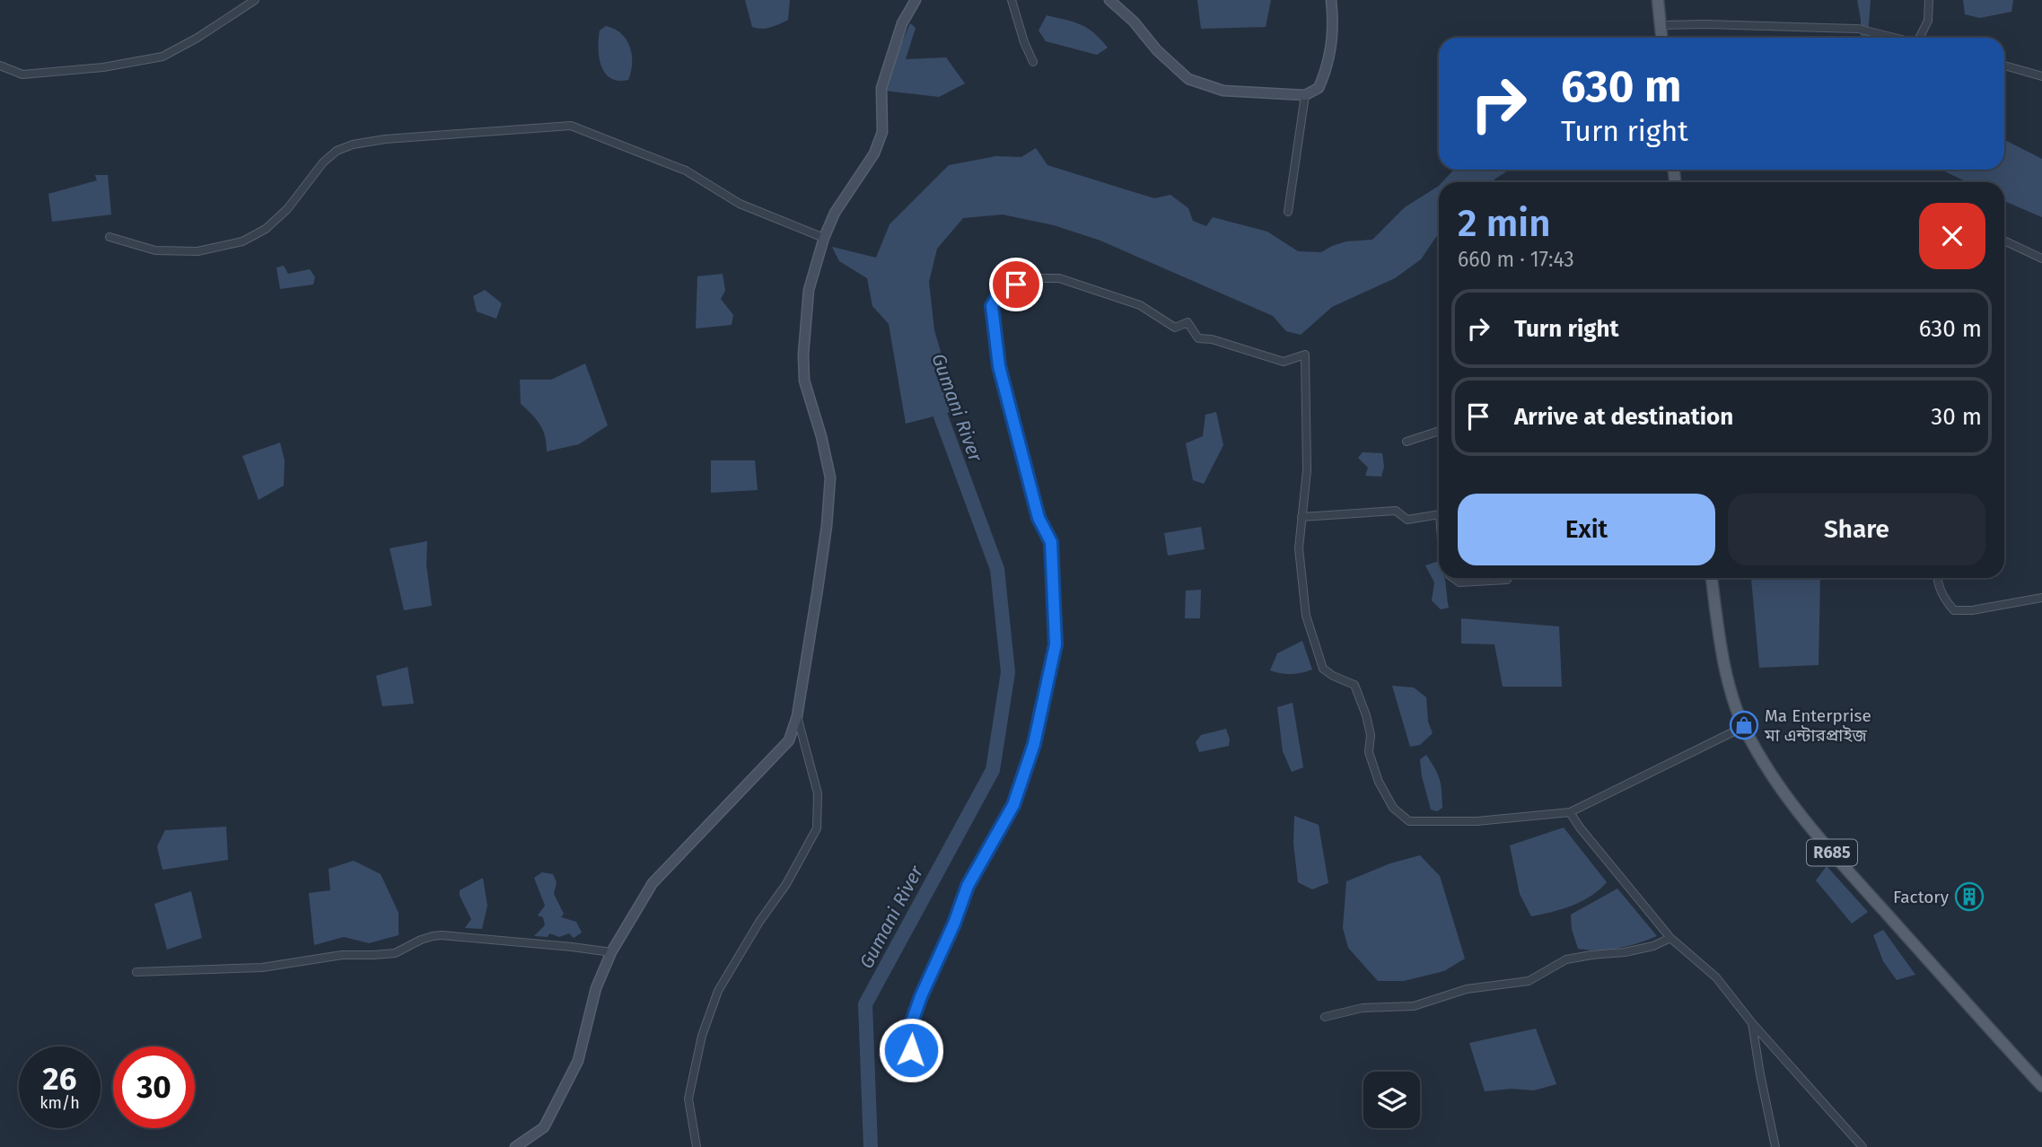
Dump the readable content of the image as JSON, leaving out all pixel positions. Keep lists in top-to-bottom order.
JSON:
{
  "streets": {
    "main road": ["R685"]
  },
  "water": ["Gumani River"],
  "places": {
    "shop": ["Ma Enterprise মা এন্টারপ্রাইজ"],
    "building": ["Factory"]
  },
  "page": {
    "turn": ["630 m", "Turn right"],
    "heading": ["2 min", "660 m · 17:43"],
    "list": [
      {
        "name": "Turn right",
        "value": "630 m"
      },
      {
        "name": "Arrive at destination",
        "value": "30 m"
      }
    ],
    "buttons": ["Exit", "Share"],
    "speed": "26 km/h",
    "limit": "30"
  }
}
